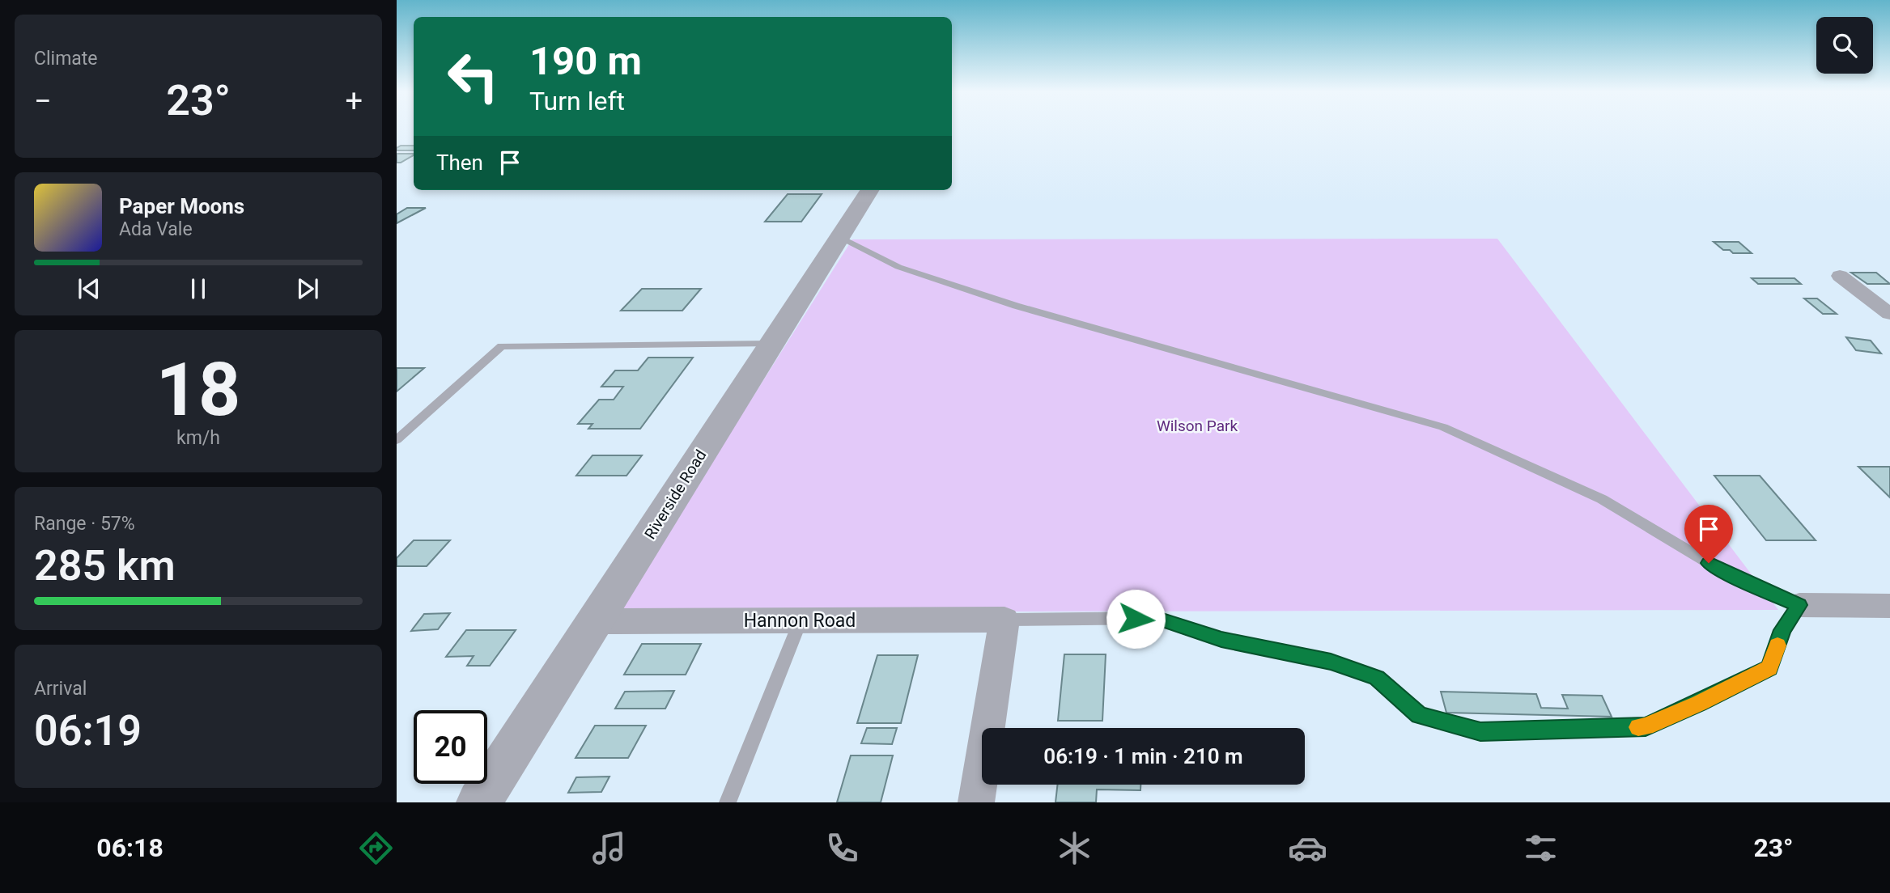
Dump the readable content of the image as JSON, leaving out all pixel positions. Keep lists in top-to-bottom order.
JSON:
{
  "streets": {
    "street": ["Riverside Road", "Hannon Road"]
  },
  "crossings": [
    ["Riverside Road", "Hannon Road"]
  ],
  "parks": ["Wilson Park"],
  "page": {
    "tile": [
      "Climate",
      ["18", "km/h"],
      ["Range · 57%", "285 km"],
      ["Arrival", "06:19"]
    ],
    "turn": ["190 m", "Turn left"],
    "heat": ["−", "23°", "+"],
    "then": "Then",
    "song": ["Paper Moons", "Ada Vale"],
    "limit": "20",
    "trip": "06:19 · 1 min · 210 m",
    "tabs": ["06:18", "23°"]
  }
}
